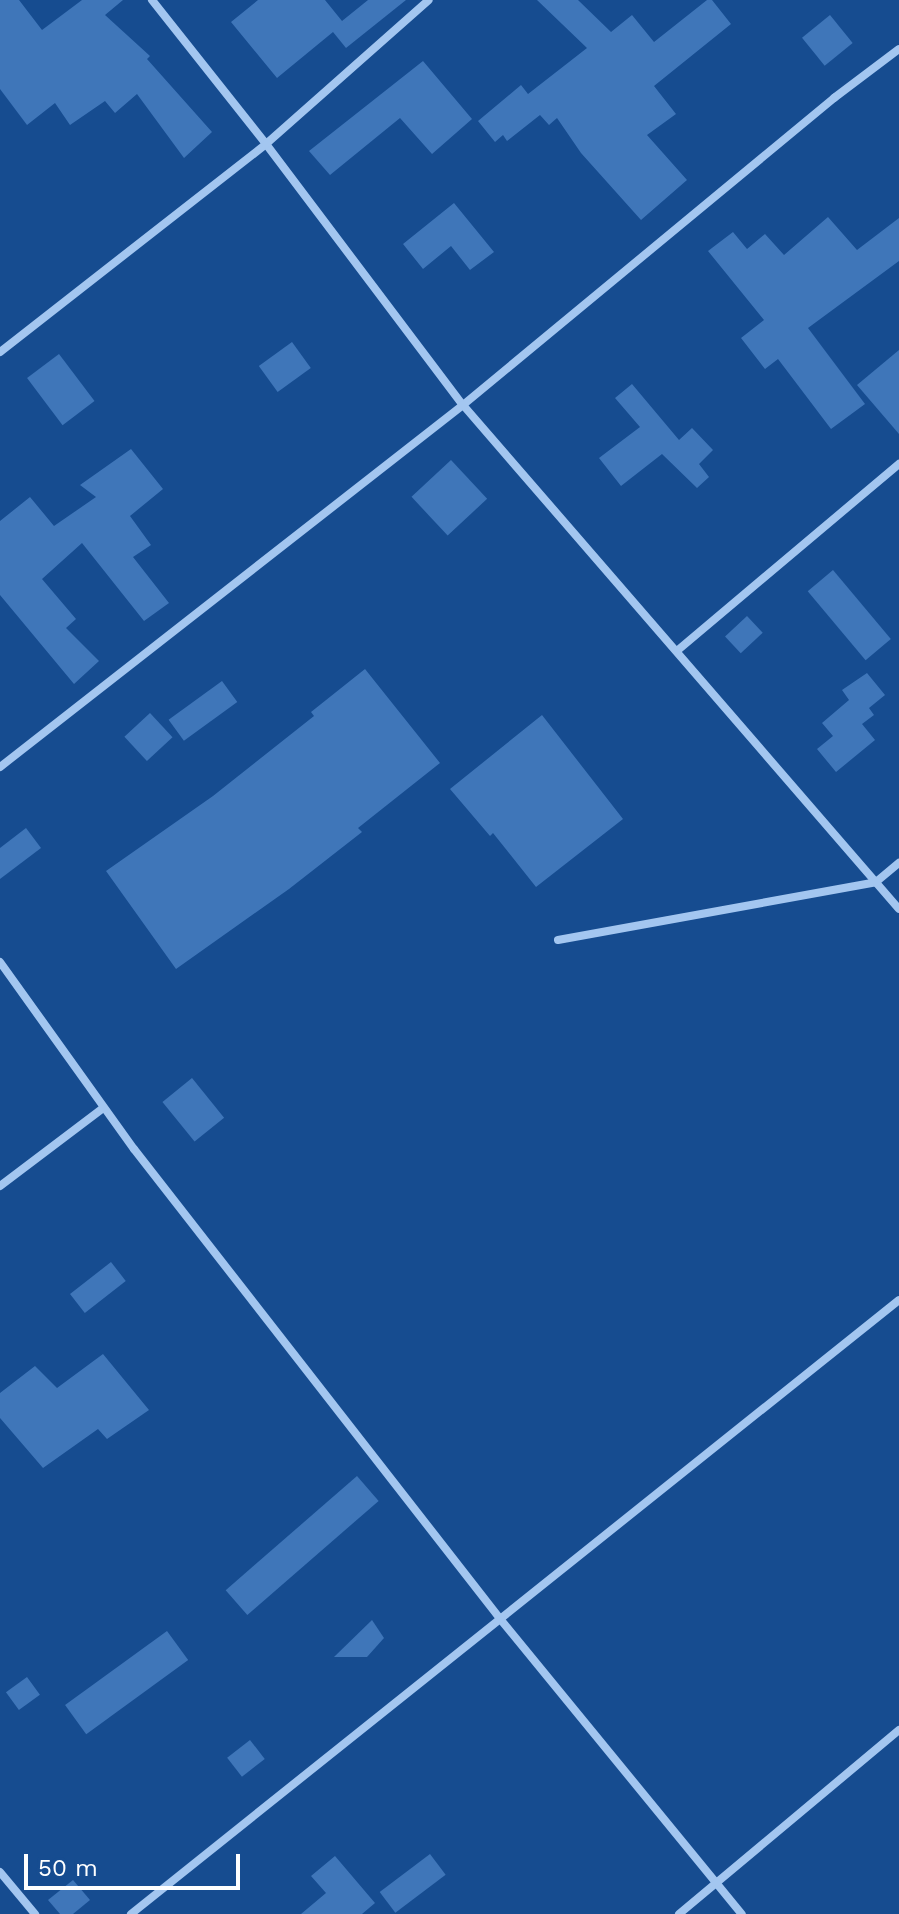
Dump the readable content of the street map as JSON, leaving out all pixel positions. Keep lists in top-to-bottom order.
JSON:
{
  "scale_bar": "50 m"
}
